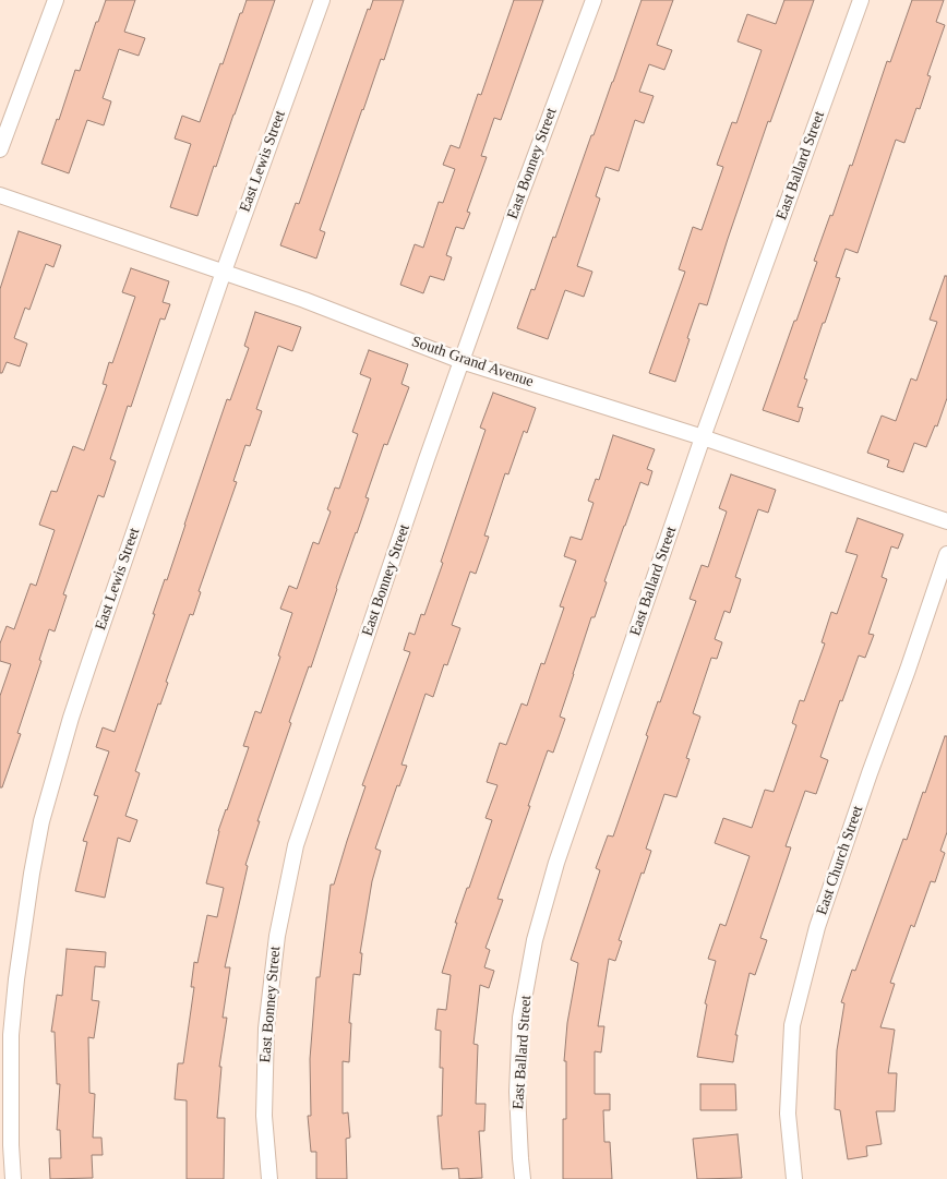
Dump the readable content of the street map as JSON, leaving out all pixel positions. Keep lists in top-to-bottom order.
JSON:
{
  "streets": {
    "street": [
      "East Lewis Street",
      "East Bonney Street",
      "East Ballard Street",
      "South Grand Avenue",
      "East Church Street"
    ]
  },
  "crossings": [
    ["East Lewis Street", "South Grand Avenue"],
    ["East Bonney Street", "South Grand Avenue"],
    ["East Ballard Street", "South Grand Avenue"]
  ]
}
